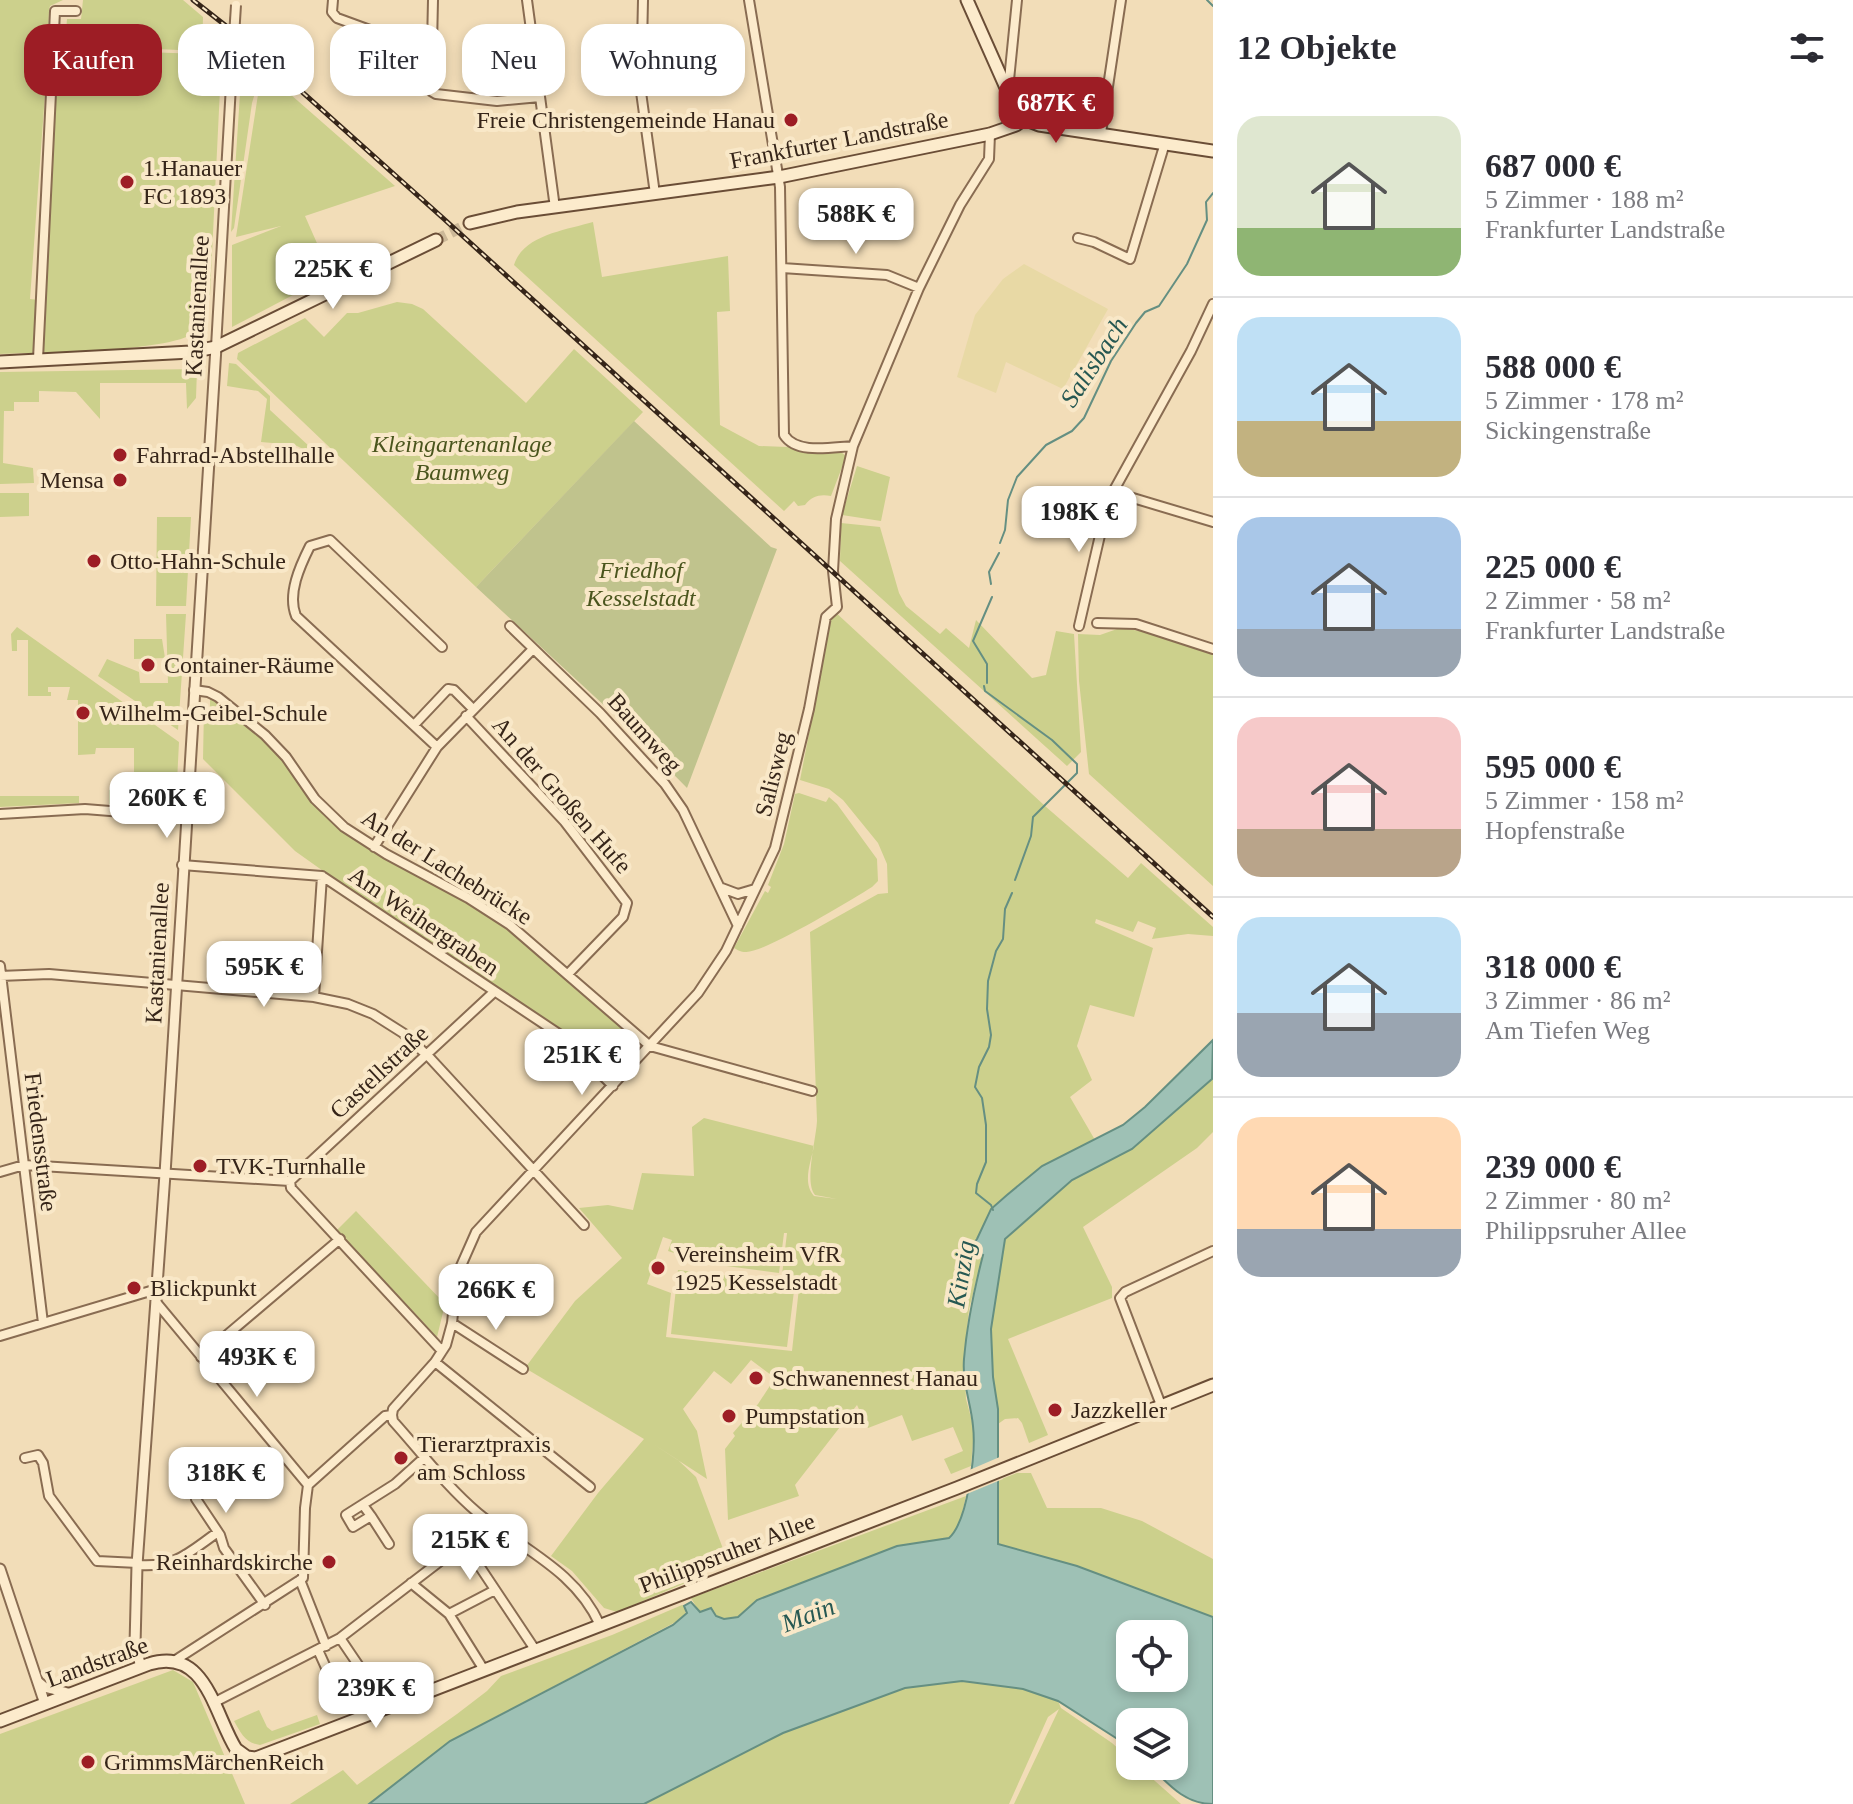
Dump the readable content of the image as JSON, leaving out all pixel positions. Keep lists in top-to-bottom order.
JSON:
{
  "streets": {
    "main road": ["Frankfurter Landstraße", "Philippsruher Allee", "Landstraße"],
    "street": [
      "Kastanienallee",
      "Baumweg",
      "Salisweg",
      "An der Großen Hufe",
      "An der Lachebrücke",
      "Am Weihergraben",
      "Castellstraße",
      "Friedensstraße"
    ]
  },
  "crossings": [
    ["Frankfurter Landstraße", "Salisweg"],
    ["Kastanienallee", "An der Lachebrücke"],
    ["Kastanienallee", "Am Weihergraben"],
    ["Kastanienallee", "Landstraße"],
    ["Baumweg", "Salisweg"],
    ["Salisweg", "An der Lachebrücke"],
    ["Salisweg", "Am Weihergraben"],
    ["An der Großen Hufe", "An der Lachebrücke"],
    ["Am Weihergraben", "Castellstraße"],
    ["Philippsruher Allee", "Landstraße"]
  ],
  "water": ["Salisbach", "Kinzig", "Main"],
  "parks": ["Kleingartenanlage Baumweg", "Friedhof Kesselstadt"],
  "places": [
    "Freie Christengemeinde Hanau",
    "1.Hanauer FC 1893",
    "Fahrrad-Abstellhalle",
    "Mensa",
    "Otto-Hahn-Schule",
    "Container-Räume",
    "Wilhelm-Geibel-Schule",
    "TVK-Turnhalle",
    "Vereinsheim VfR 1925 Kesselstadt",
    "Blickpunkt",
    "Schwanennest Hanau",
    "Jazzkeller",
    "Pumpstation",
    "Tierarztpraxis am Schloss",
    "Reinhardskirche",
    "GrimmsMärchenReich"
  ],
  "page": {
    "heading": "12 Objekte",
    "chip": [
      "Kaufen",
      "Mieten",
      "Filter",
      "Neu",
      "Wohnung"
    ],
    "price": [
      "687K €",
      "588K €",
      "225K €",
      "198K €",
      "260K €",
      "595K €",
      "251K €",
      "266K €",
      "493K €",
      "318K €",
      "215K €",
      "239K €"
    ],
    "list": [
      {
        "name": "687 000 €",
        "note": "5 Zimmer · 188 m² · Frankfurter Landstraße"
      },
      {
        "name": "588 000 €",
        "note": "5 Zimmer · 178 m² · Sickingenstraße"
      },
      {
        "name": "225 000 €",
        "note": "2 Zimmer · 58 m² · Frankfurter Landstraße"
      },
      {
        "name": "595 000 €",
        "note": "5 Zimmer · 158 m² · Hopfenstraße"
      },
      {
        "name": "318 000 €",
        "note": "3 Zimmer · 86 m² · Am Tiefen Weg"
      },
      {
        "name": "239 000 €",
        "note": "2 Zimmer · 80 m² · Philippsruher Allee"
      }
    ]
  }
}
